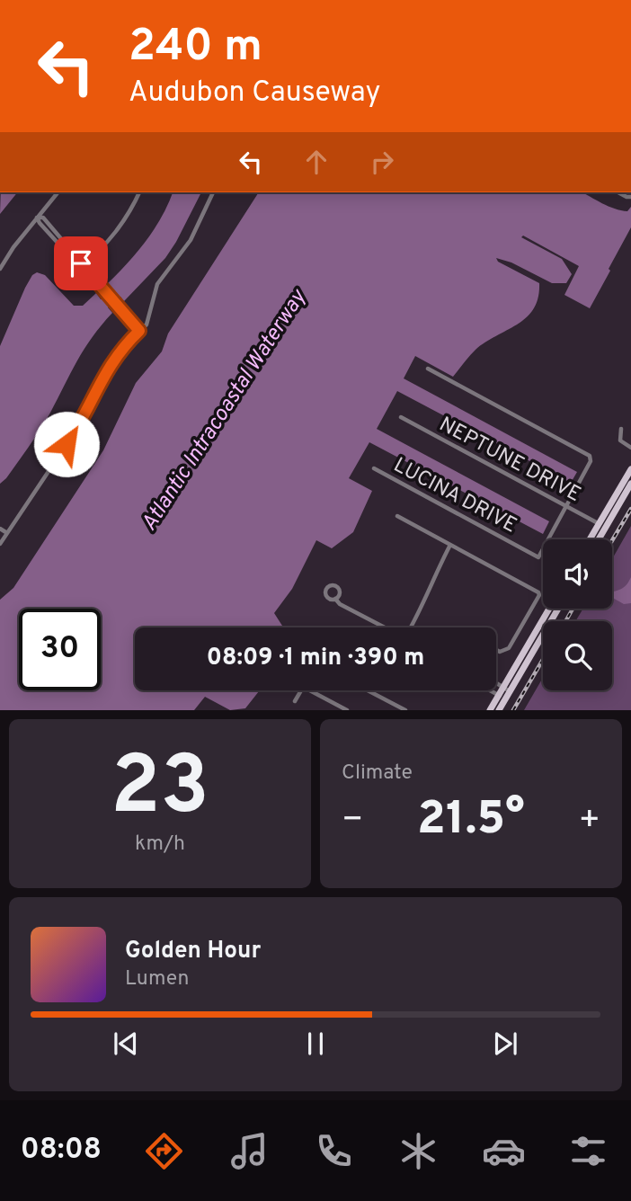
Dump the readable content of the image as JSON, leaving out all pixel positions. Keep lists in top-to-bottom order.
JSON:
{
  "streets": {
    "street": ["NEPTUNE DRIVE", "LUCINA DRIVE"]
  },
  "crossings": [
    ["NEPTUNE DRIVE", "LUCINA DRIVE"]
  ],
  "water": ["Atlantic Intracoastal Waterway"],
  "page": {
    "turn": ["240 m", "Audubon Causeway"],
    "limit": "30",
    "trip": "08:09 · 1 min · 390 m",
    "tile": [
      ["23", "km/h"],
      "Climate"
    ],
    "heat": ["−", "21.5°", "+"],
    "song": ["Golden Hour", "Lumen"],
    "tabs": "08:08"
  }
}
